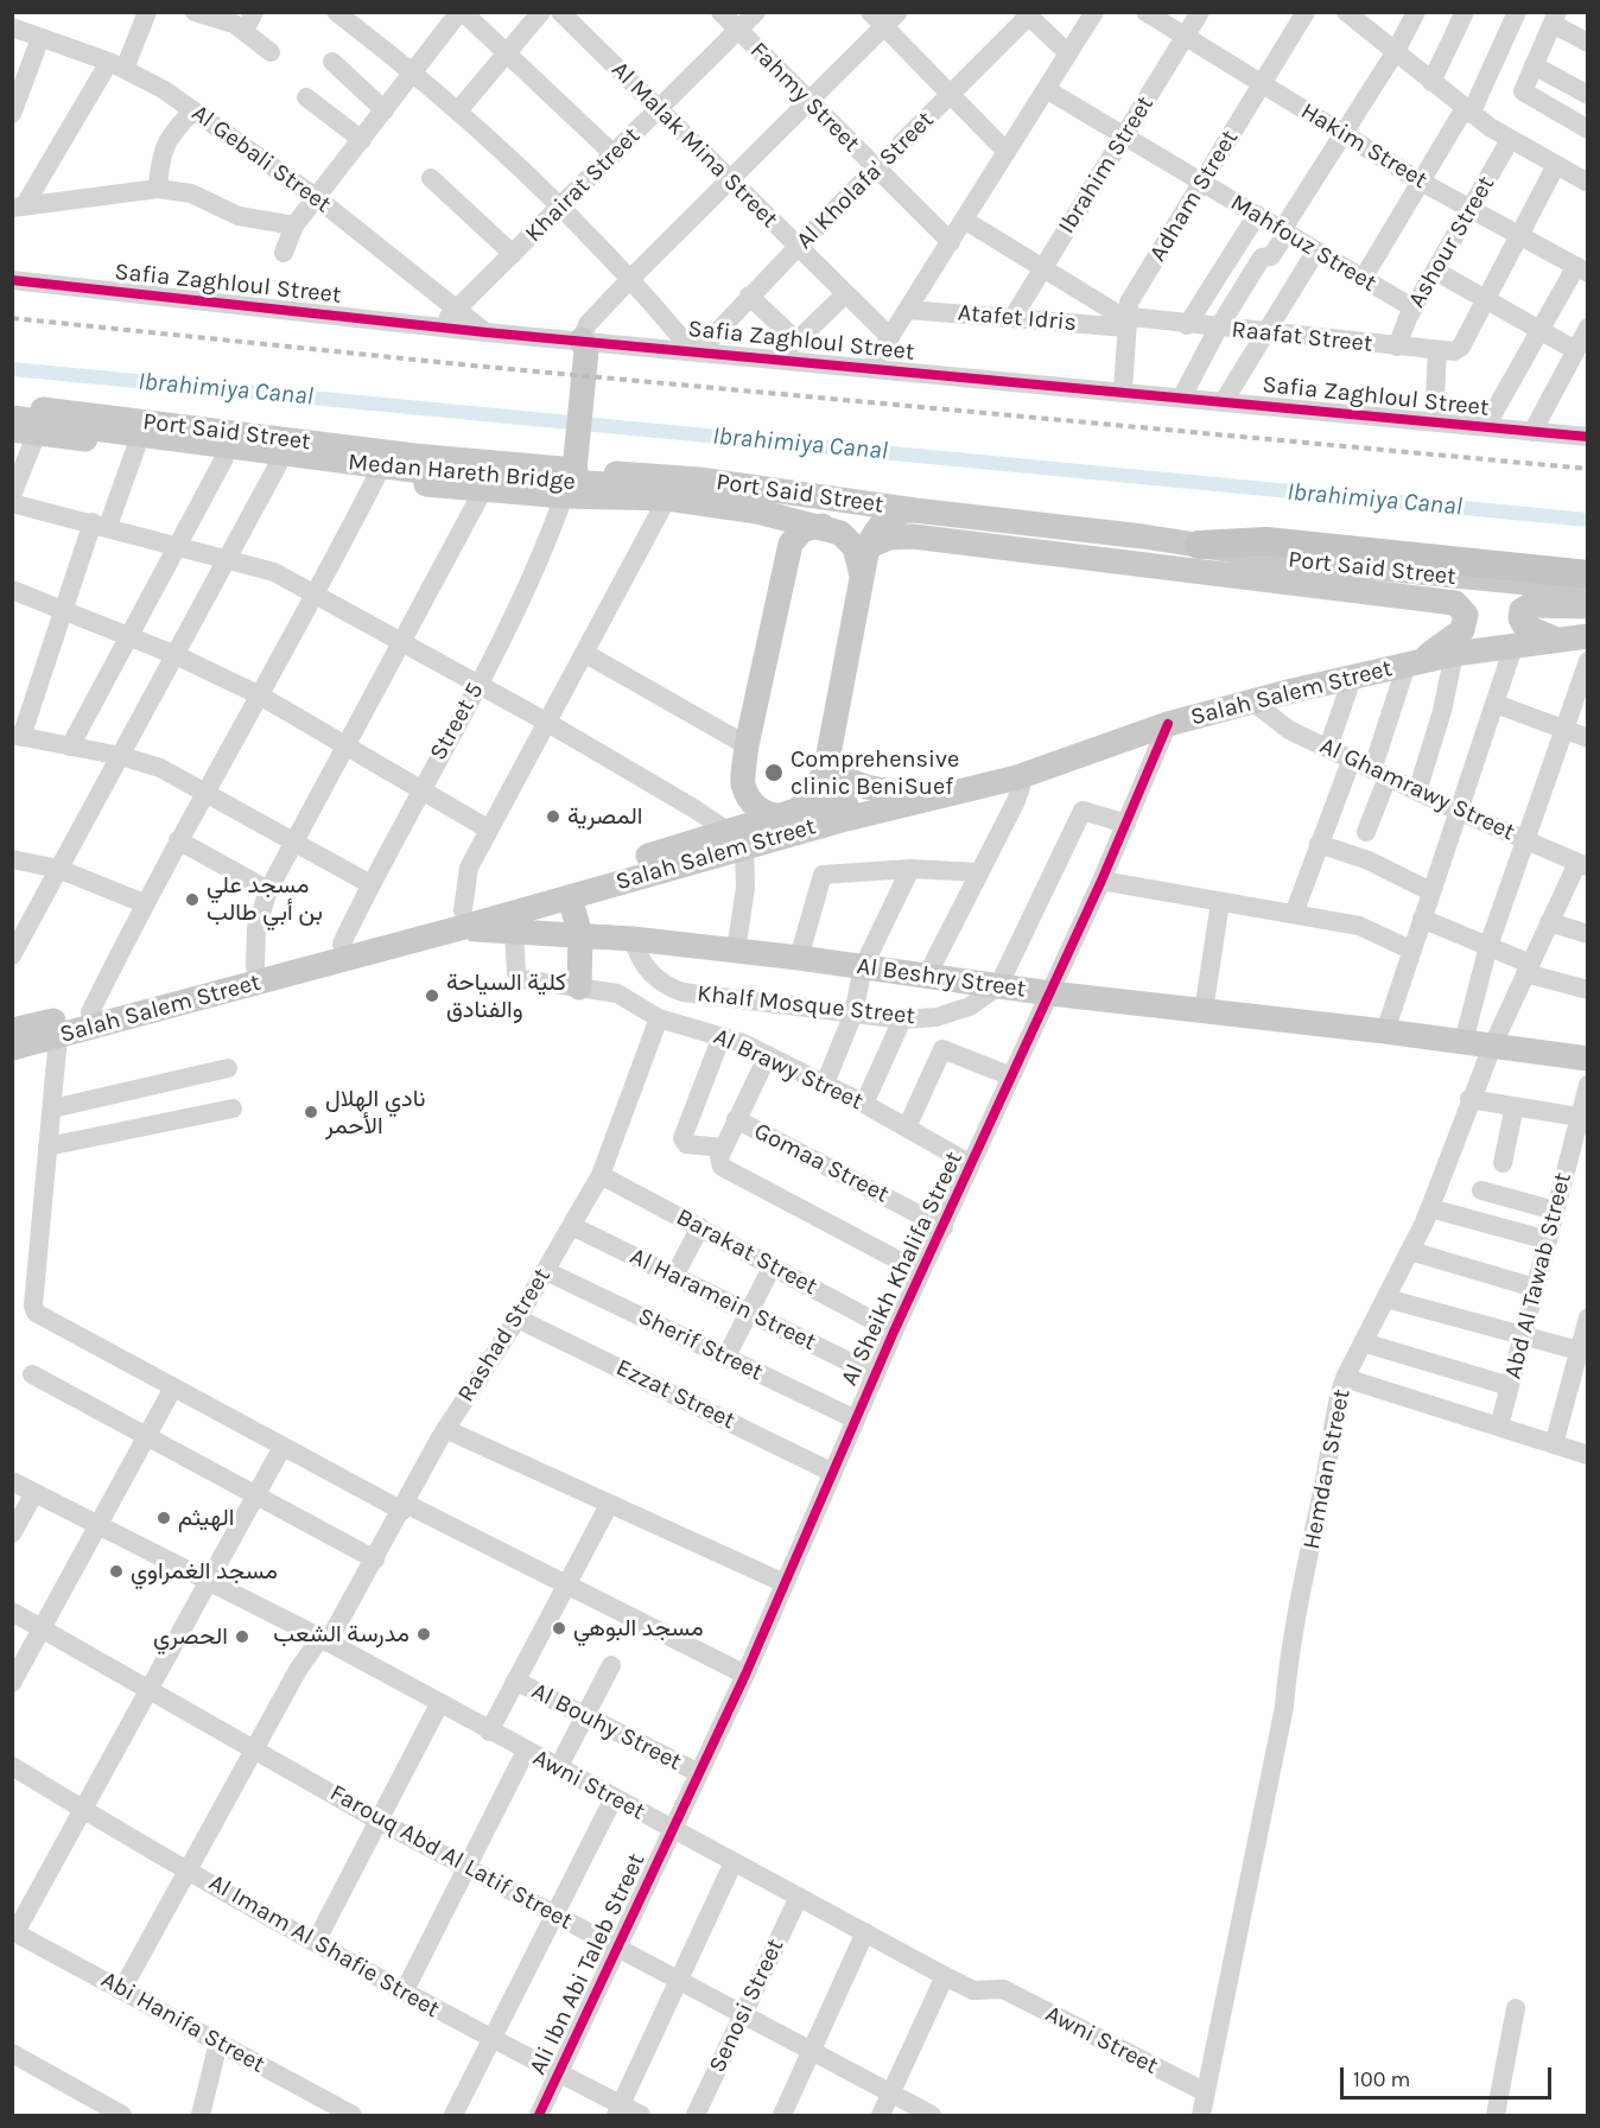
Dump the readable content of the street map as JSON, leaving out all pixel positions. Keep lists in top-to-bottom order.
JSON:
{
  "streets": {
    "main road": [
      "Port Said Street",
      "Medan Hareth Bridge",
      "Salah Salem Street",
      "Al Beshry Street"
    ],
    "street": [
      "Fahmy Street",
      "Al Malak Mina Street",
      "Hakim Street",
      "Al Gebali Street",
      "Ibrahim Street",
      "Al Kholafa' Street",
      "Khairat Street",
      "Adham Street",
      "Ashour Street",
      "Mahfouz Street",
      "Safia Zaghloul Street",
      "Atafet Idris",
      "Raafat Street",
      "Street 5",
      "Al Ghamrawy Street",
      "Khalf Mosque Street",
      "Al Brawy Street",
      "Gomaa Street",
      "Barakat Street",
      "Al Sheikh Khalifa Street",
      "Abd Al Tawab Street",
      "Al Haramein Street",
      "Rashad Street",
      "Sherif Street",
      "Ezzat Street",
      "Hemdan Street",
      "Al Bouhy Street",
      "Awni Street",
      "Farouq Abd Al Latif Street",
      "Al Imam Al Shafie Street",
      "Ali Ibn Abi Taleb Street",
      "Senosi Street",
      "Abi Hanifa Street"
    ]
  },
  "crossings": [
    ["Fahmy Street", "Al Kholafa' Street"],
    ["Fahmy Street", "Khairat Street"],
    ["Al Malak Mina Street", "Al Kholafa' Street"],
    ["Al Malak Mina Street", "Khairat Street"],
    ["Hakim Street", "Ibrahim Street"],
    ["Hakim Street", "Adham Street"],
    ["Hakim Street", "Ashour Street"],
    ["Hakim Street", "Raafat Street"],
    ["Al Gebali Street", "Khairat Street"],
    ["Al Gebali Street", "Safia Zaghloul Street"],
    ["Ibrahim Street", "Mahfouz Street"],
    ["Ibrahim Street", "Atafet Idris"],
    ["Ibrahim Street", "Raafat Street"],
    ["Al Kholafa' Street", "Safia Zaghloul Street"],
    ["Khairat Street", "Safia Zaghloul Street"],
    ["Adham Street", "Mahfouz Street"],
    ["Adham Street", "Safia Zaghloul Street"],
    ["Adham Street", "Atafet Idris"],
    ["Adham Street", "Raafat Street"],
    ["Ashour Street", "Mahfouz Street"],
    ["Ashour Street", "Raafat Street"],
    ["Atafet Idris", "Raafat Street"],
    ["Port Said Street", "Medan Hareth Bridge"],
    ["Port Said Street", "Street 5"],
    ["Salah Salem Street", "Street 5"],
    ["Salah Salem Street", "Al Ghamrawy Street"],
    ["Salah Salem Street", "Al Beshry Street"],
    ["Salah Salem Street", "Al Sheikh Khalifa Street"],
    ["Al Ghamrawy Street", "Hemdan Street"],
    ["Al Beshry Street", "Khalf Mosque Street"],
    ["Al Beshry Street", "Al Brawy Street"],
    ["Al Beshry Street", "Al Sheikh Khalifa Street"],
    ["Al Beshry Street", "Hemdan Street"],
    ["Al Brawy Street", "Al Sheikh Khalifa Street"],
    ["Al Brawy Street", "Rashad Street"],
    ["Gomaa Street", "Al Sheikh Khalifa Street"],
    ["Barakat Street", "Al Sheikh Khalifa Street"],
    ["Barakat Street", "Rashad Street"],
    ["Al Sheikh Khalifa Street", "Al Haramein Street"],
    ["Al Sheikh Khalifa Street", "Sherif Street"],
    ["Al Sheikh Khalifa Street", "Ezzat Street"],
    ["Al Sheikh Khalifa Street", "Al Bouhy Street"],
    ["Al Sheikh Khalifa Street", "Awni Street"],
    ["Al Sheikh Khalifa Street", "Ali Ibn Abi Taleb Street"],
    ["Al Haramein Street", "Rashad Street"],
    ["Rashad Street", "Sherif Street"],
    ["Rashad Street", "Ezzat Street"],
    ["Rashad Street", "Awni Street"],
    ["Rashad Street", "Farouq Abd Al Latif Street"],
    ["Rashad Street", "Al Imam Al Shafie Street"],
    ["Rashad Street", "Abi Hanifa Street"],
    ["Hemdan Street", "Awni Street"],
    ["Awni Street", "Ali Ibn Abi Taleb Street"],
    ["Awni Street", "Senosi Street"],
    ["Farouq Abd Al Latif Street", "Ali Ibn Abi Taleb Street"],
    ["Farouq Abd Al Latif Street", "Senosi Street"],
    ["Al Imam Al Shafie Street", "Ali Ibn Abi Taleb Street"]
  ],
  "water": ["Ibrahimiya Canal"],
  "places": [
    "Comprehensive clinic BeniSuef",
    "المصرية",
    "مسجد علي بن أبي طالب",
    "كلية السياحة والفنادق",
    "نادي الهلال الأحمر",
    "الهيثم",
    "مسجد الغمراوي",
    "مسجد البوهي",
    "مدرسة الشعب",
    "الحصري"
  ],
  "scale_bar": "100 m"
}
